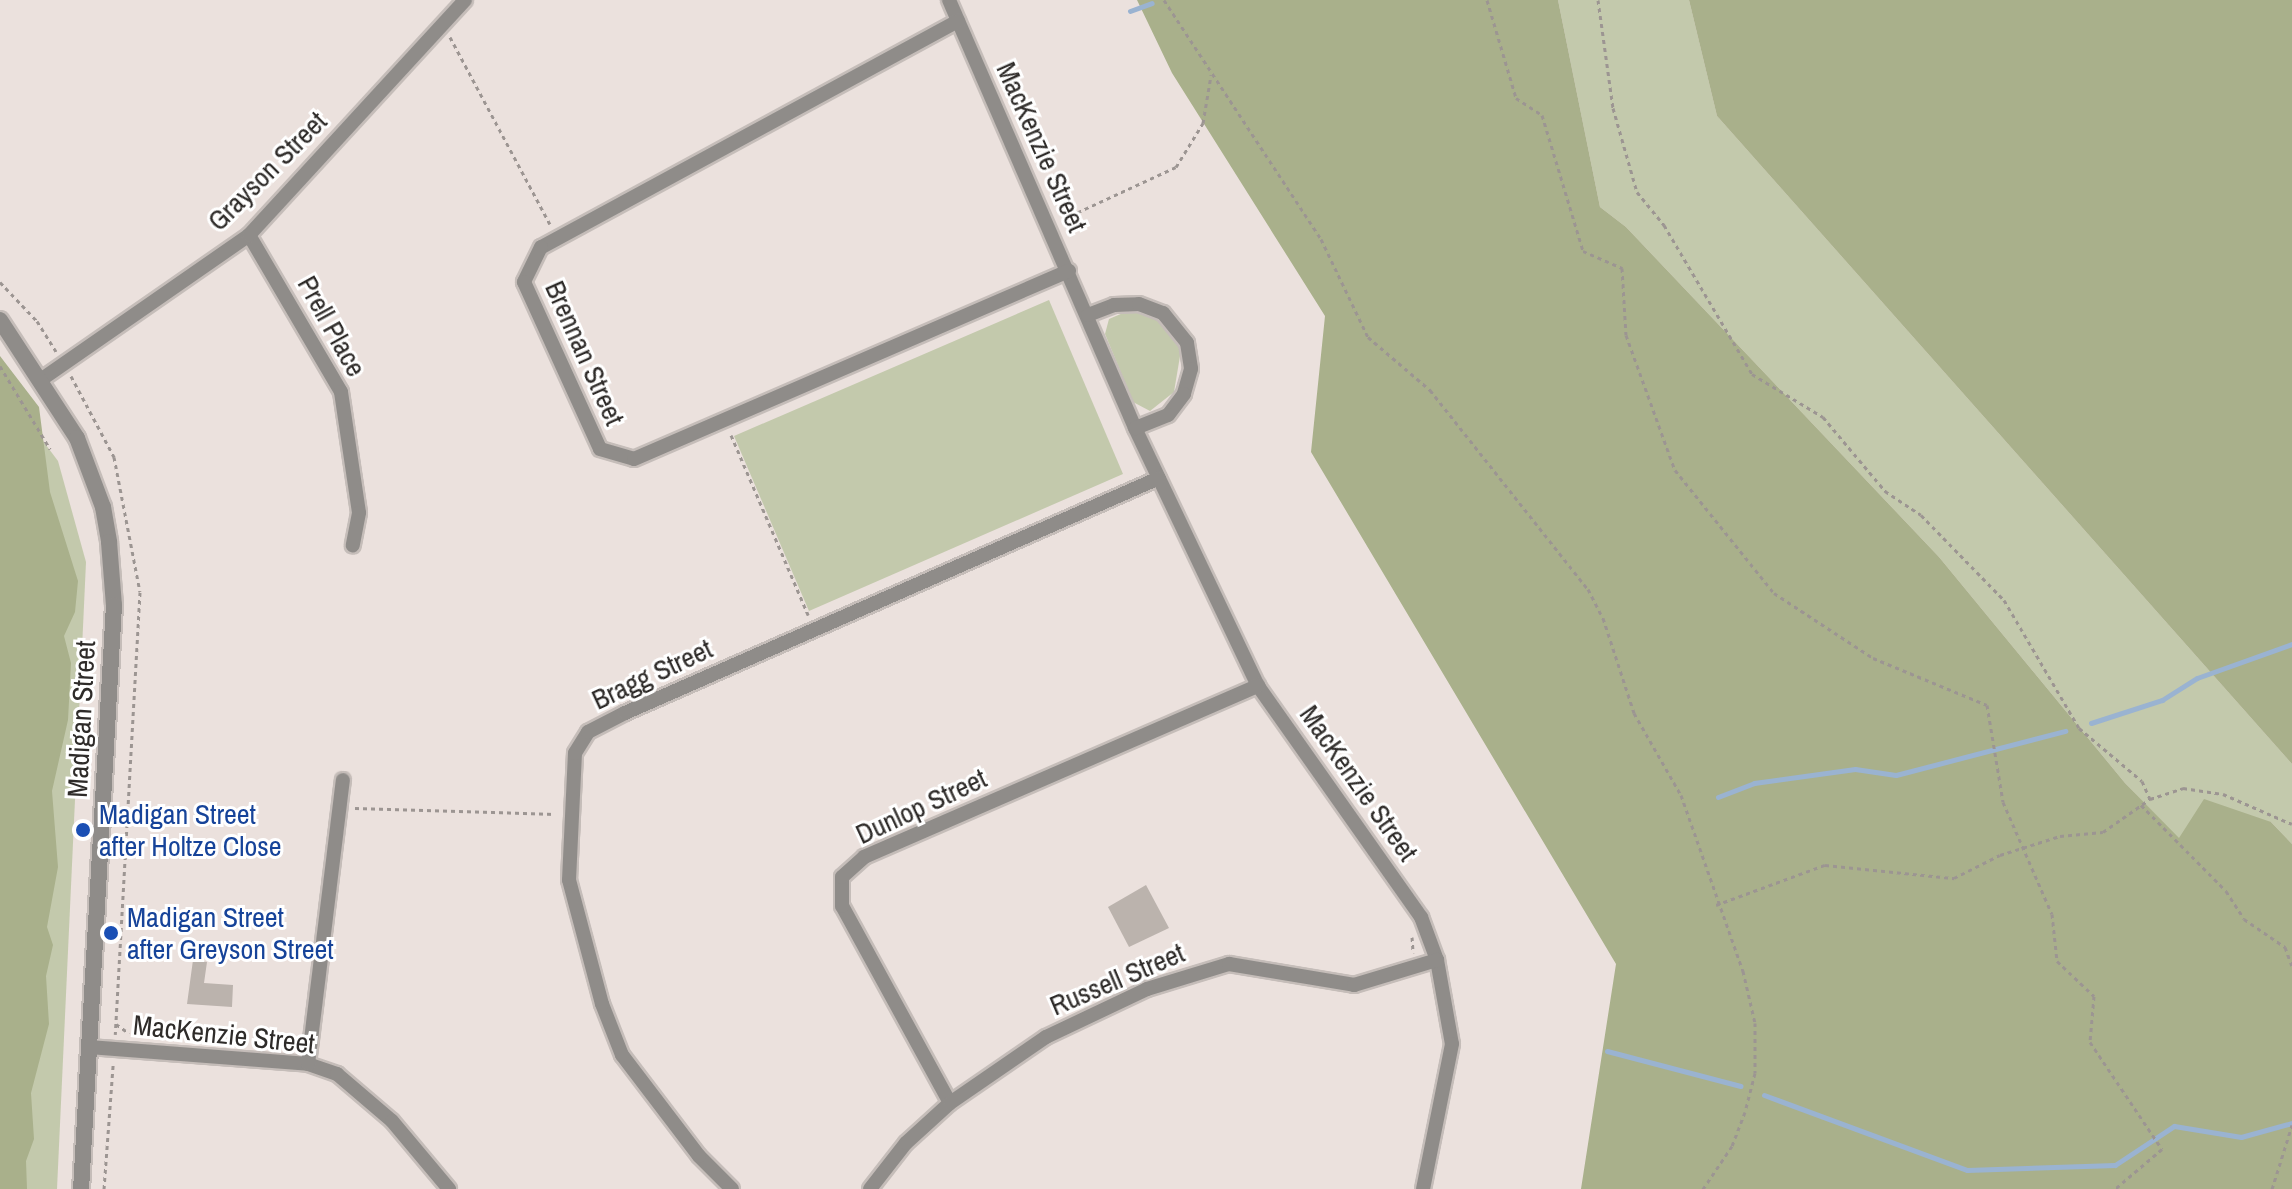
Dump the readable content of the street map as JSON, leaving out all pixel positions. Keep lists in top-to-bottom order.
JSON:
{
  "streets": {
    "street": [
      "MacKenzie Street",
      "Grayson Street",
      "Prell Place",
      "Brennan Street",
      "Bragg Street",
      "Madigan Street",
      "Dunlop Street",
      "Russell Street"
    ]
  },
  "crossings": [
    ["MacKenzie Street", "Brennan Street"],
    ["MacKenzie Street", "Bragg Street"],
    ["MacKenzie Street", "Madigan Street"],
    ["MacKenzie Street", "Dunlop Street"],
    ["MacKenzie Street", "Russell Street"],
    ["Grayson Street", "Prell Place"],
    ["Grayson Street", "Madigan Street"],
    ["Dunlop Street", "Russell Street"]
  ],
  "places": ["Madigan Street after Holtze Close", "Madigan Street after Greyson Street"]
}
